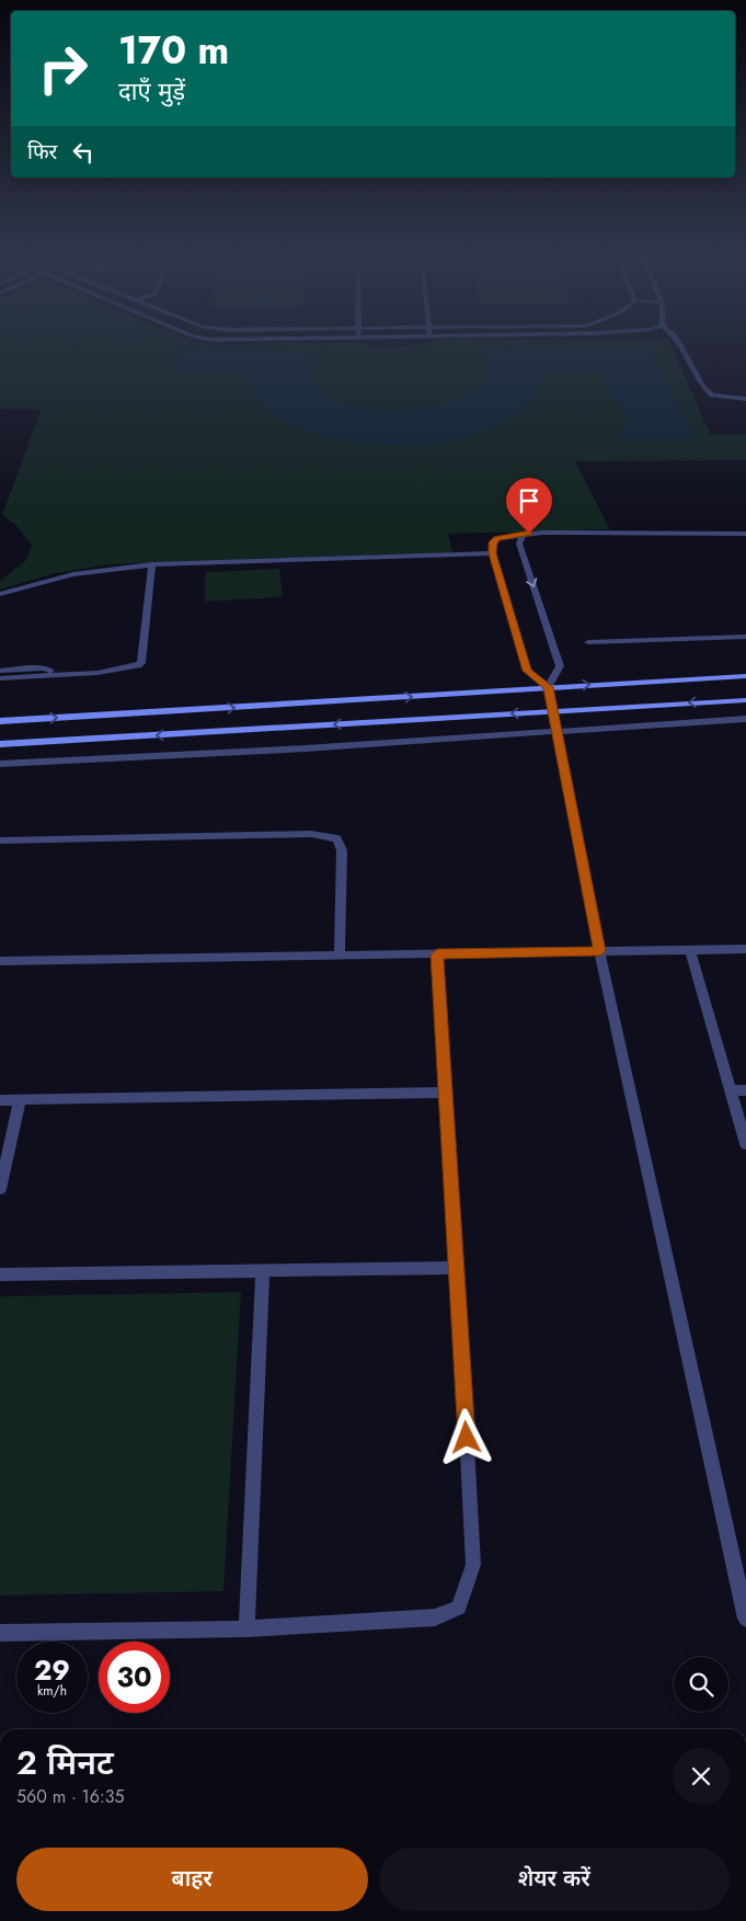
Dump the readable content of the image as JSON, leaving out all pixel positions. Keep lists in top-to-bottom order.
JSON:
{
  "page": {
    "turn": ["170 m", "दाएँ मुड़ें"],
    "then": "फिर",
    "speed": "29 km/h",
    "limit": "30",
    "heading": ["2 मिनट", "560 m · 16:35"],
    "buttons": ["बाहर", "शेयर करें"]
  }
}
